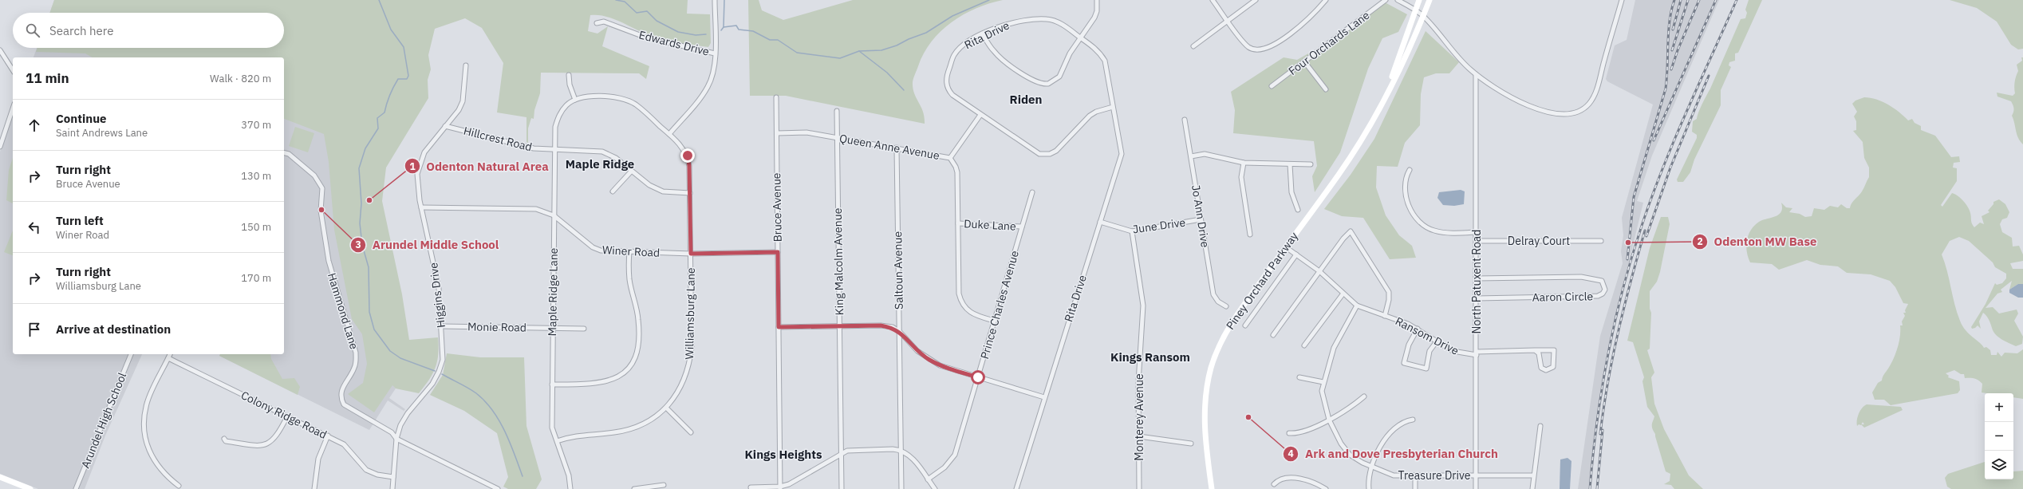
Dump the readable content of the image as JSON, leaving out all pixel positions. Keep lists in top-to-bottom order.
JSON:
{
  "streets": {
    "main road": ["Piney Orchard Parkway"],
    "street": [
      "Rita Drive",
      "Edwards Drive",
      "Four Orchards Lane",
      "Hillcrest Road",
      "Queen Anne Avenue",
      "Bruce Avenue",
      "Jo Ann Drive",
      "Duke Lane",
      "June Drive",
      "Delray Court",
      "Winer Road",
      "King Malcolm Avenue",
      "Saltoun Avenue",
      "North Patuxent Road",
      "Maple Ridge Lane",
      "Higgins Drive",
      "Aaron Circle",
      "Prince Charles Avenue",
      "Hammond Lane",
      "Williamsburg Lane",
      "Monie Road",
      "Ransom Drive",
      "Colony Ridge Road",
      "Monterey Avenue",
      "Arundel High School",
      "Treasure Drive"
    ]
  },
  "crossings": [
    ["Rita Drive", "June Drive"],
    ["Hillcrest Road", "Maple Ridge Lane"],
    ["Hillcrest Road", "Higgins Drive"],
    ["Hillcrest Road", "Williamsburg Lane"],
    ["Queen Anne Avenue", "Bruce Avenue"],
    ["Queen Anne Avenue", "Duke Lane"],
    ["Queen Anne Avenue", "King Malcolm Avenue"],
    ["Queen Anne Avenue", "Saltoun Avenue"],
    ["Queen Anne Avenue", "Prince Charles Avenue"],
    ["Bruce Avenue", "Winer Road"],
    ["Jo Ann Drive", "June Drive"],
    ["Duke Lane", "Prince Charles Avenue"],
    ["June Drive", "Monterey Avenue"],
    ["Delray Court", "North Patuxent Road"],
    ["Winer Road", "Maple Ridge Lane"],
    ["Winer Road", "Higgins Drive"],
    ["Winer Road", "Williamsburg Lane"],
    ["Piney Orchard Parkway", "Ransom Drive"],
    ["North Patuxent Road", "Aaron Circle"],
    ["North Patuxent Road", "Ransom Drive"],
    ["North Patuxent Road", "Treasure Drive"],
    ["Maple Ridge Lane", "Williamsburg Lane"],
    ["Maple Ridge Lane", "Monie Road"],
    ["Higgins Drive", "Hammond Lane"],
    ["Higgins Drive", "Monie Road"],
    ["Higgins Drive", "Colony Ridge Road"],
    ["Ransom Drive", "Treasure Drive"]
  ],
  "districts": [
    "Riden",
    "Maple Ridge",
    "Kings Ransom",
    "Kings Heights"
  ],
  "places": [
    "Odenton Natural Area",
    "Arundel Middle School",
    "Odenton MW Base",
    "Ark and Dove Presbyterian Church"
  ],
  "page": {
    "search": "Search here",
    "heading": ["11 min", "Walk · 820 m"],
    "list": [
      ["Continue", "Saint Andrews Lane", "370 m"],
      ["Turn right", "Bruce Avenue", "130 m"],
      ["Turn left", "Winer Road", "150 m"],
      ["Turn right", "Williamsburg Lane", "170 m"],
      "Arrive at destination"
    ],
    "map_buttons": ["+", "−"]
  }
}
